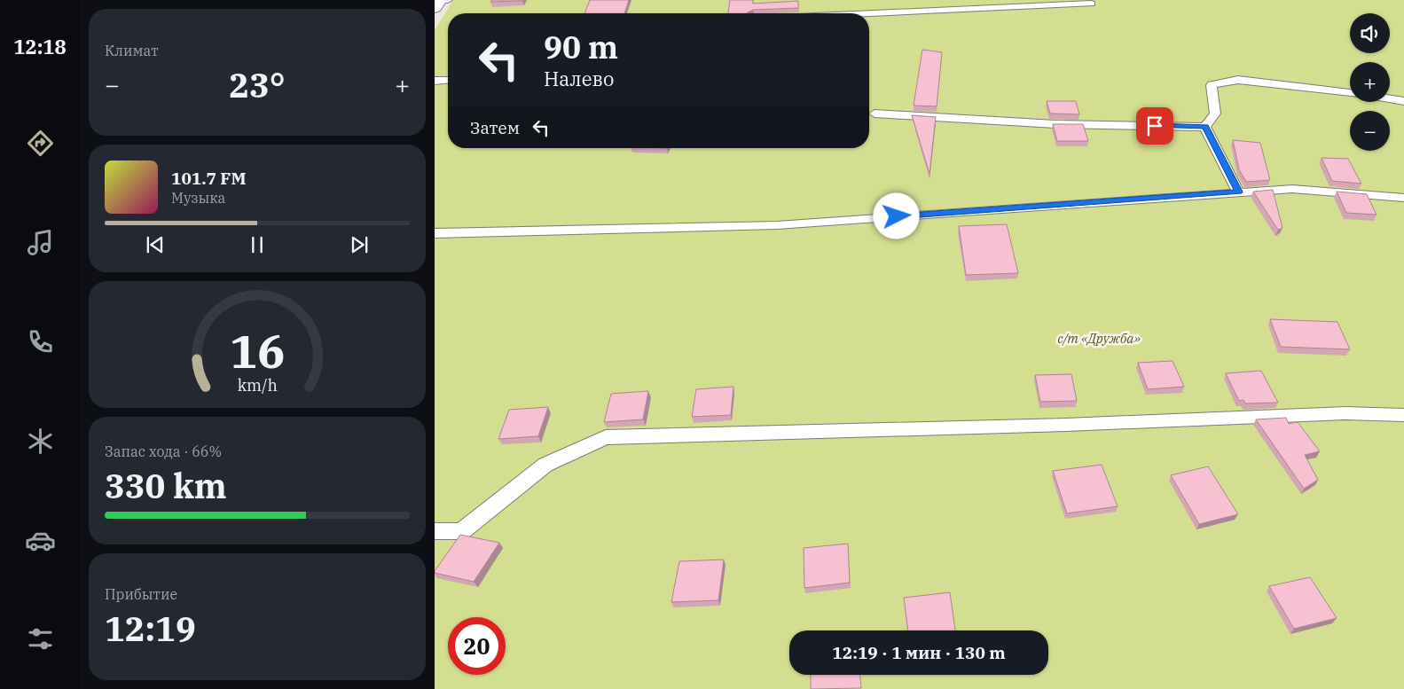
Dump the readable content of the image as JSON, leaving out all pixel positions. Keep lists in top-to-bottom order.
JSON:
{
  "parks": ["с/т «Дружба»"],
  "page": {
    "tabs": "12:18",
    "tile": [
      "Климат",
      ["Запас хода · 66%", "330 km"],
      ["Прибытие", "12:19"]
    ],
    "map_buttons": ["+", "−"],
    "turn": ["90 m", "Налево"],
    "heat": ["−", "23°", "+"],
    "then": "Затем",
    "song": ["101.7 FM", "Музыка"],
    "limit": "20",
    "trip": "12:19 · 1 мин · 130 m",
    "gauge": ["16", "km/h"]
  }
}
